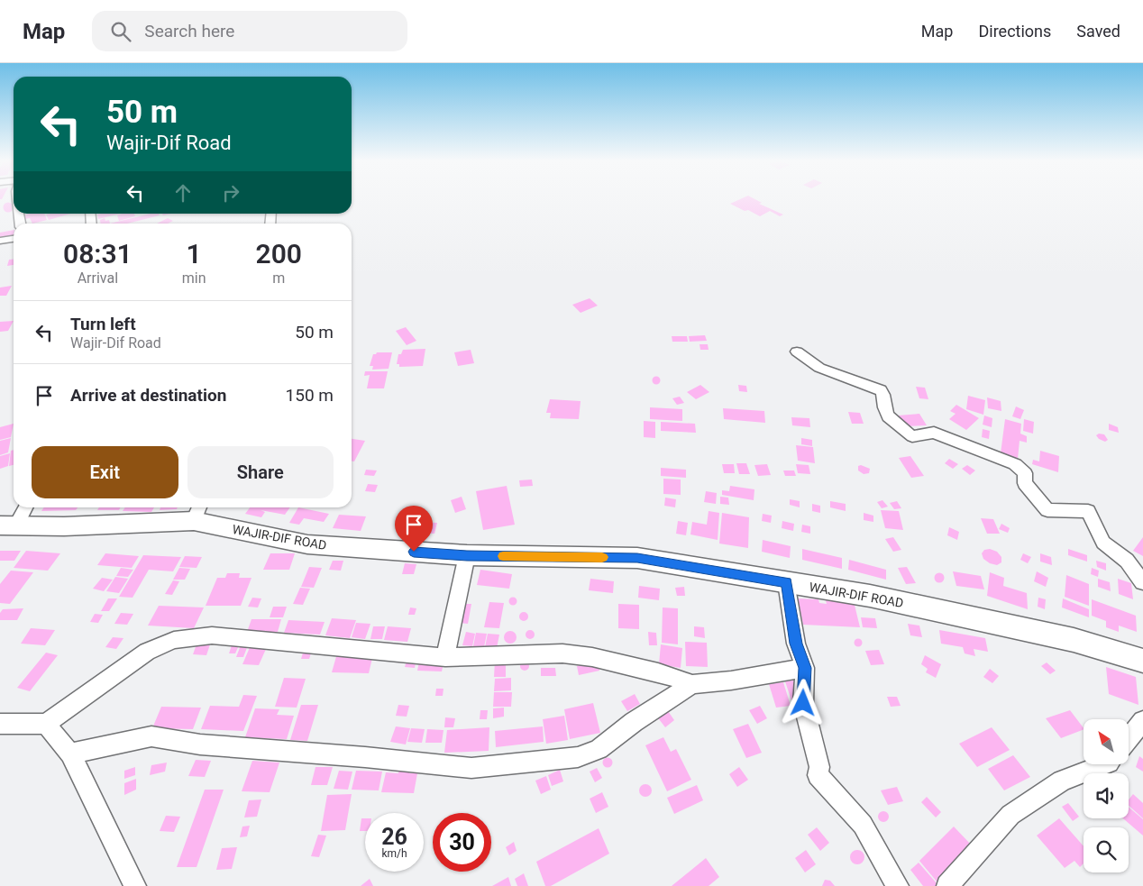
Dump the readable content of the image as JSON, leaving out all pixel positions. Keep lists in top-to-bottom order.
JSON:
{
  "streets": {
    "main road": ["WAJIR-DIF ROAD"]
  },
  "north": "top left",
  "page": {
    "header": "Map",
    "search": "Search here",
    "nav": ["Map", "Directions", "Saved"],
    "turn": ["50 m", "Wajir-Dif Road"],
    "eta": [
      "08:31",
      "Arrival",
      "1",
      "min",
      "200",
      "m"
    ],
    "list": [
      {
        "name": "Turn left",
        "note": "Wajir-Dif Road",
        "value": "50 m"
      },
      {
        "name": "Arrive at destination",
        "value": "150 m"
      }
    ],
    "buttons": ["Exit", "Share"],
    "speed": "26 km/h",
    "limit": "30"
  }
}
